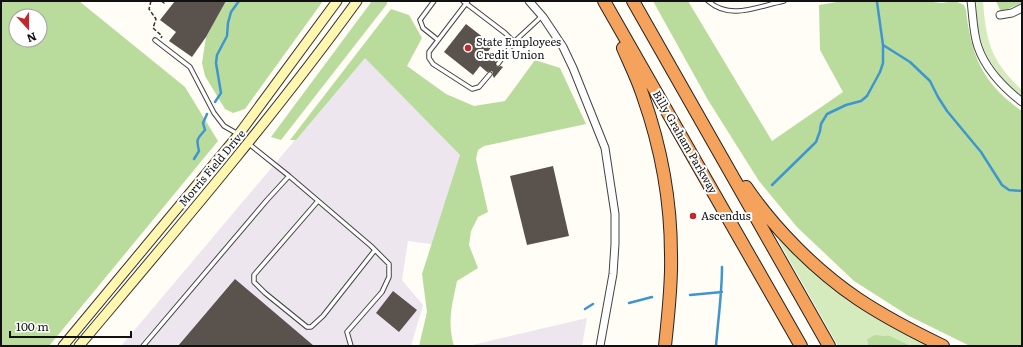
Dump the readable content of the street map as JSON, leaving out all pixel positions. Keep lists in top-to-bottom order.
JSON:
{
  "streets": {
    "highway": ["Billy Graham Parkway"],
    "street": ["Morris Field Drive"]
  },
  "places": ["State Employees Credit Union", "Ascendus"],
  "scale_bar": "100 m",
  "north": "bottom"
}
